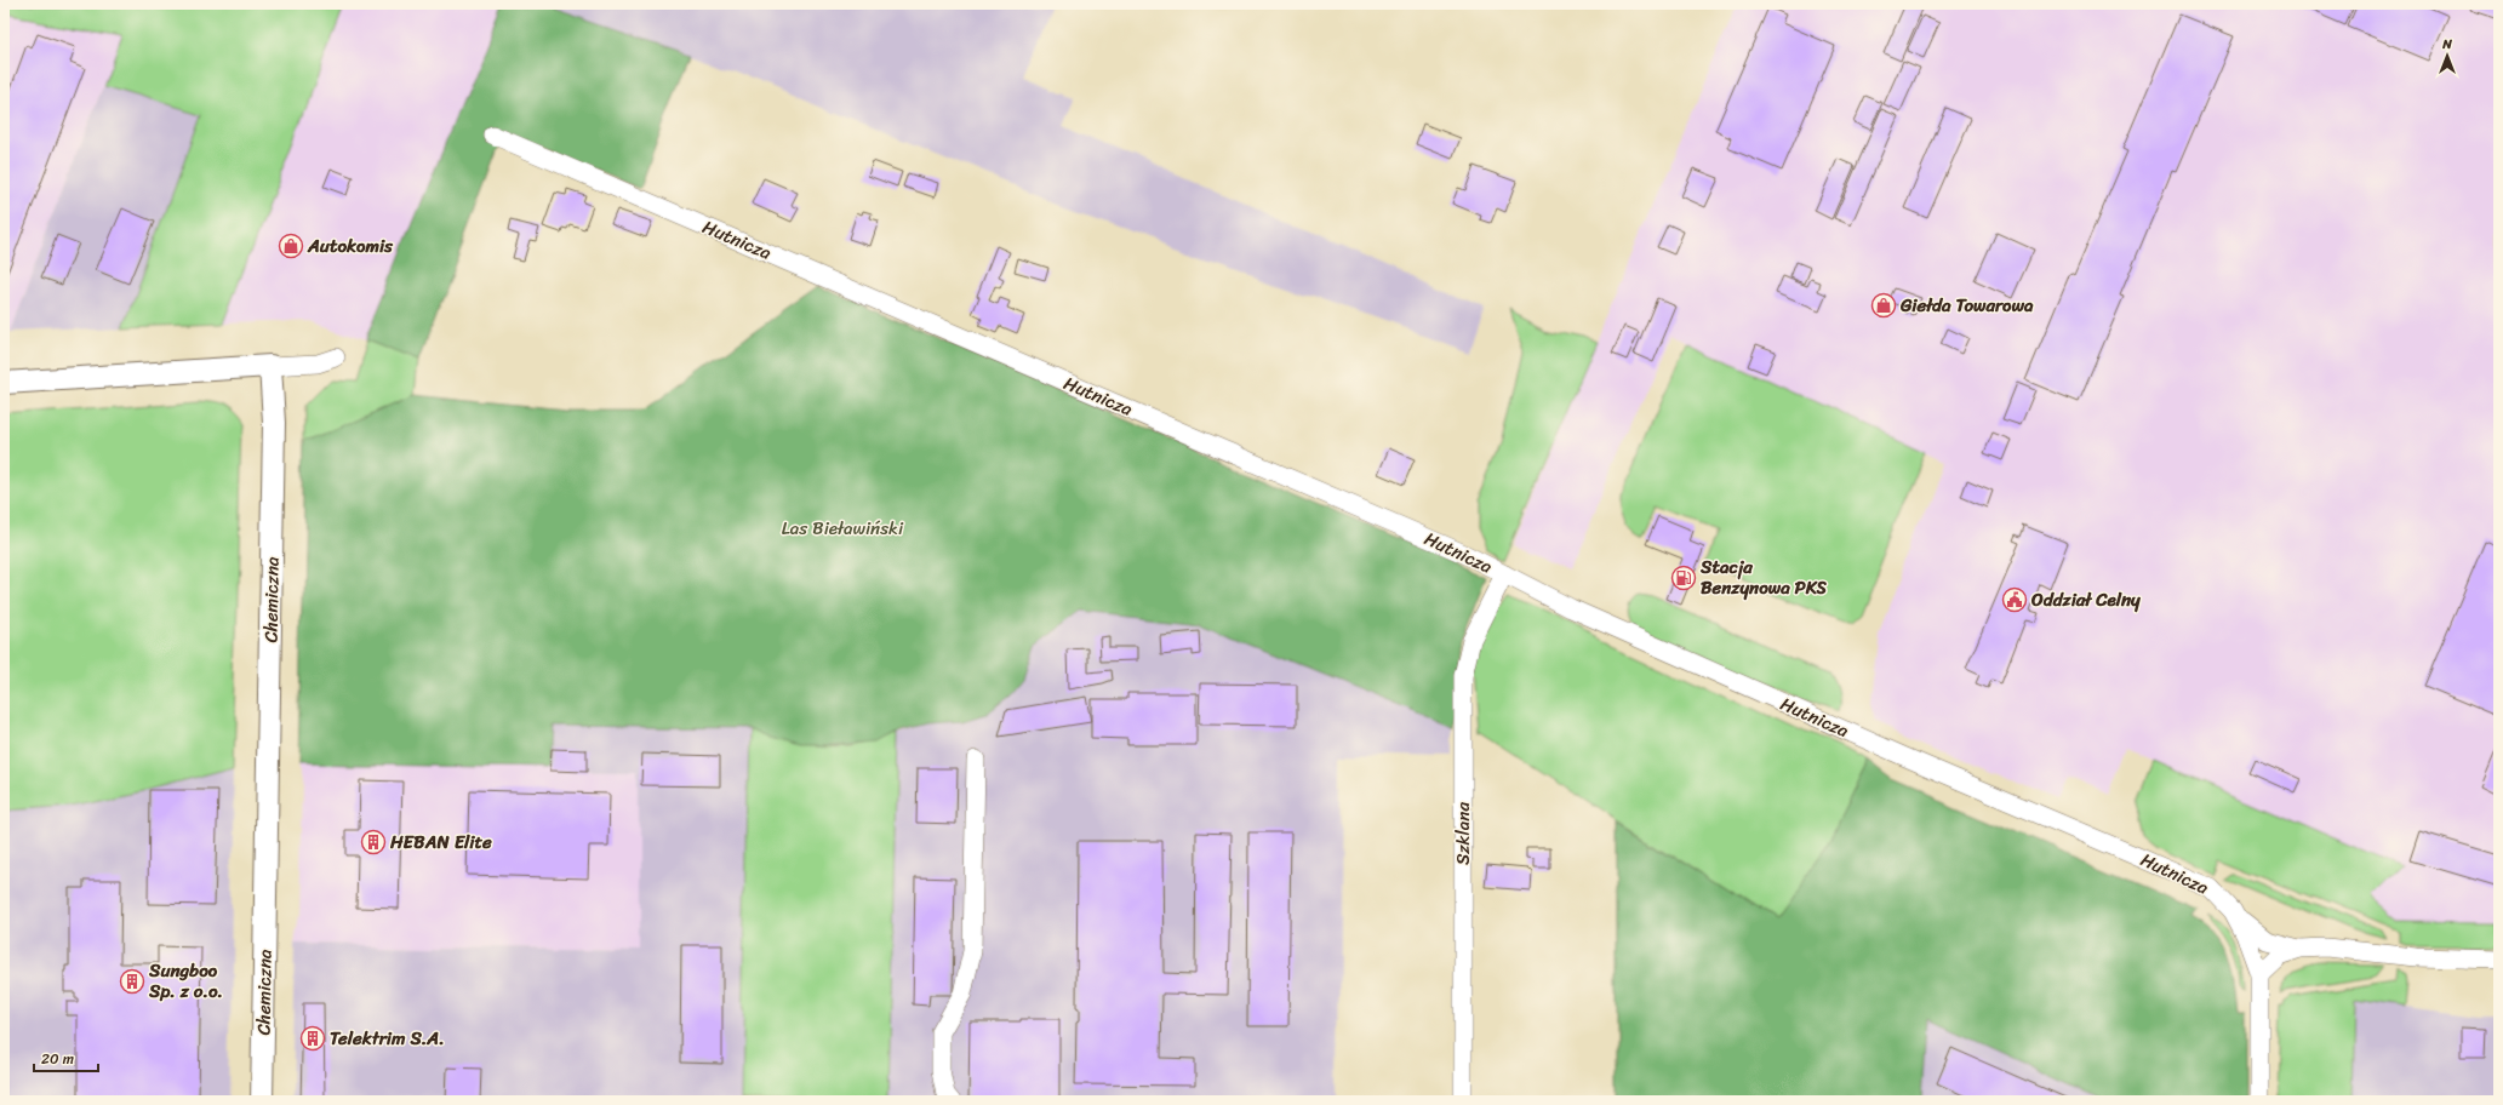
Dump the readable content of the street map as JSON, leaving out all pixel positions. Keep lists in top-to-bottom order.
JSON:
{
  "streets": {
    "street": ["Hutnicza", "Chemiczna", "Szklana"]
  },
  "crossings": [
    ["Hutnicza", "Szklana"]
  ],
  "parks": ["Las Bieławiński"],
  "places": {
    "shop": ["Autokomis", "Giełda Towarowa"],
    "fuel station": ["Stacja Benzynowa PKS"],
    "public building": ["Oddział Celny"],
    "building": ["HEBAN Elite", "Sungboo Sp. z o.o.", "Telektrim S.A."]
  },
  "scale_bar": "20 m",
  "north": "top"
}
